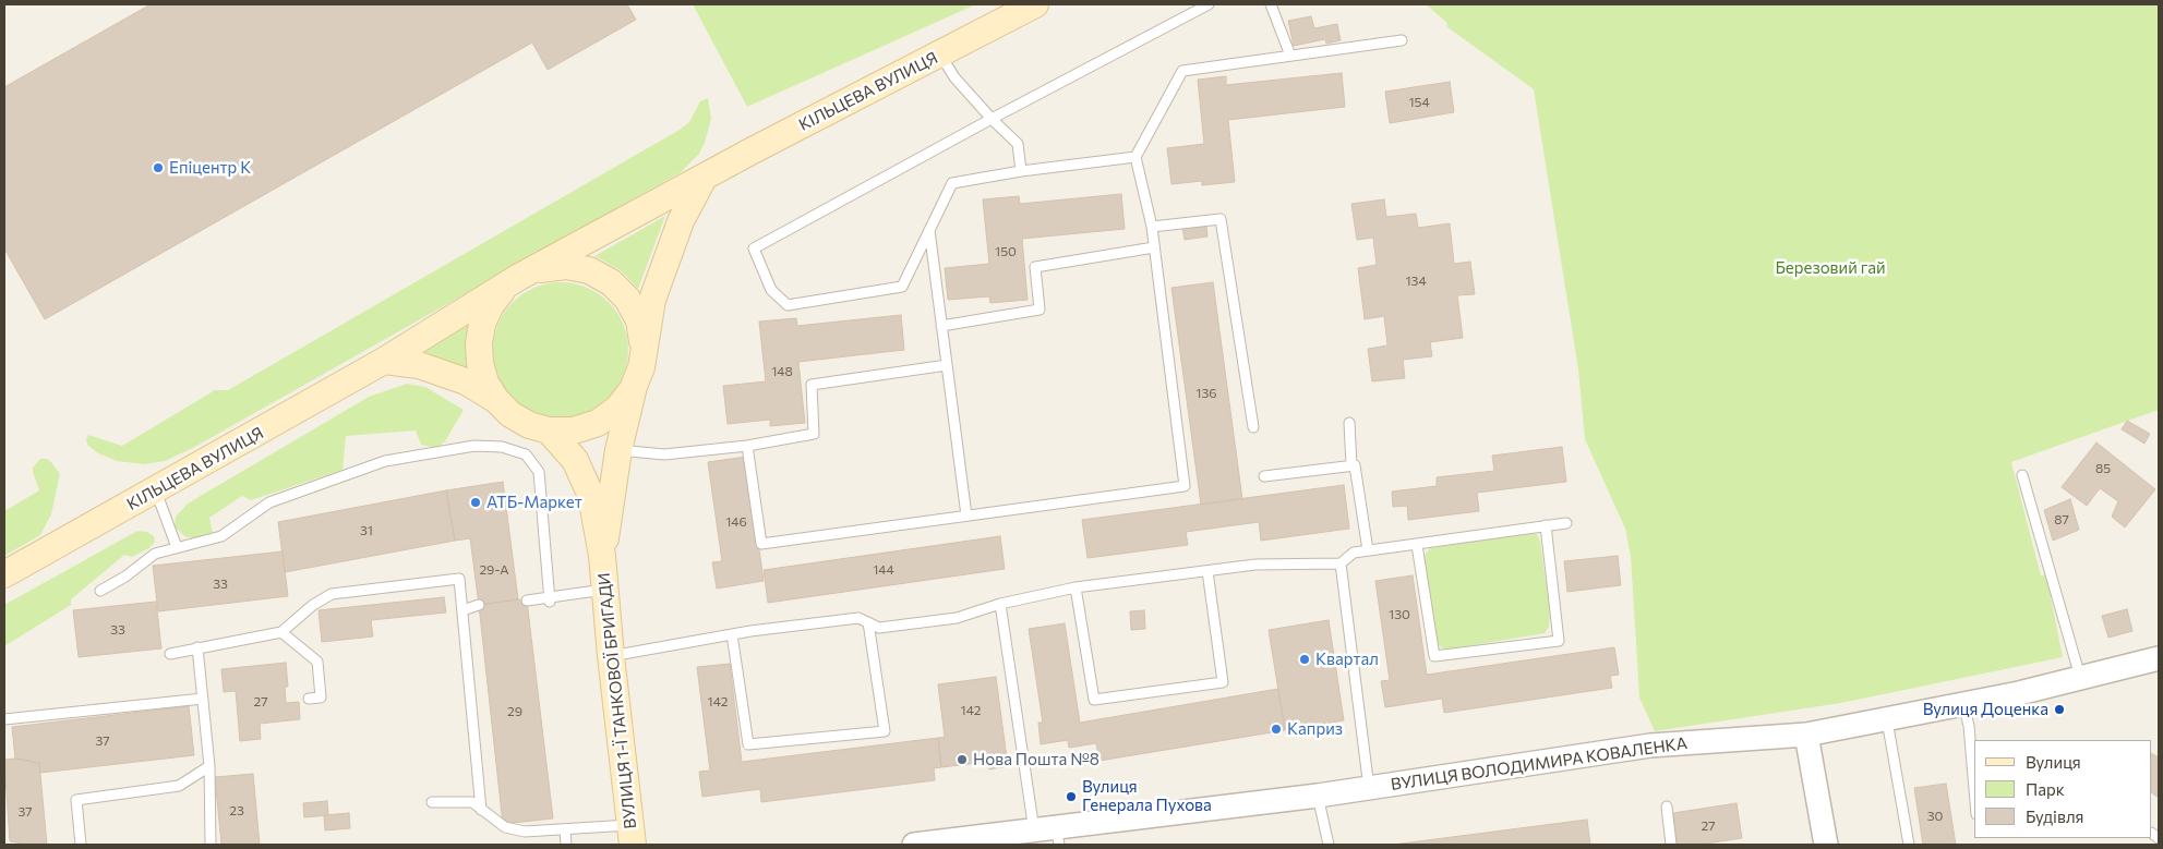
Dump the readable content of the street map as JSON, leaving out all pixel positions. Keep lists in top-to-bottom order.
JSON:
{
  "streets": {
    "main road": ["КІЛЬЦЕВА ВУЛИЦЯ", "ВУЛИЦЯ 1-Ї ТАНКОВОЇ БРИГАДИ"],
    "street": ["ВУЛИЦЯ ВОЛОДИМИРА КОВАЛЕНКА"]
  },
  "crossings": [
    ["КІЛЬЦЕВА ВУЛИЦЯ", "ВУЛИЦЯ 1-Ї ТАНКОВОЇ БРИГАДИ"]
  ],
  "parks": ["Березовий гай"],
  "places": [
    "Епіцентр К",
    "АТБ-Маркет",
    "Квартал",
    "Вулиця Доценка",
    "Каприз",
    "Нова Пошта №8",
    "Вулиця Генерала Пухова"
  ],
  "house_numbers": [
    "154",
    "150",
    "134",
    "148",
    "136",
    "85",
    "87",
    "146",
    "31",
    "29-А",
    "144",
    "33",
    "130",
    "33",
    "27",
    "142",
    "142",
    "29",
    "37",
    "23",
    "37",
    "30",
    "27"
  ],
  "legend": ["Вулиця", "Парк", "Будівля"]
}
